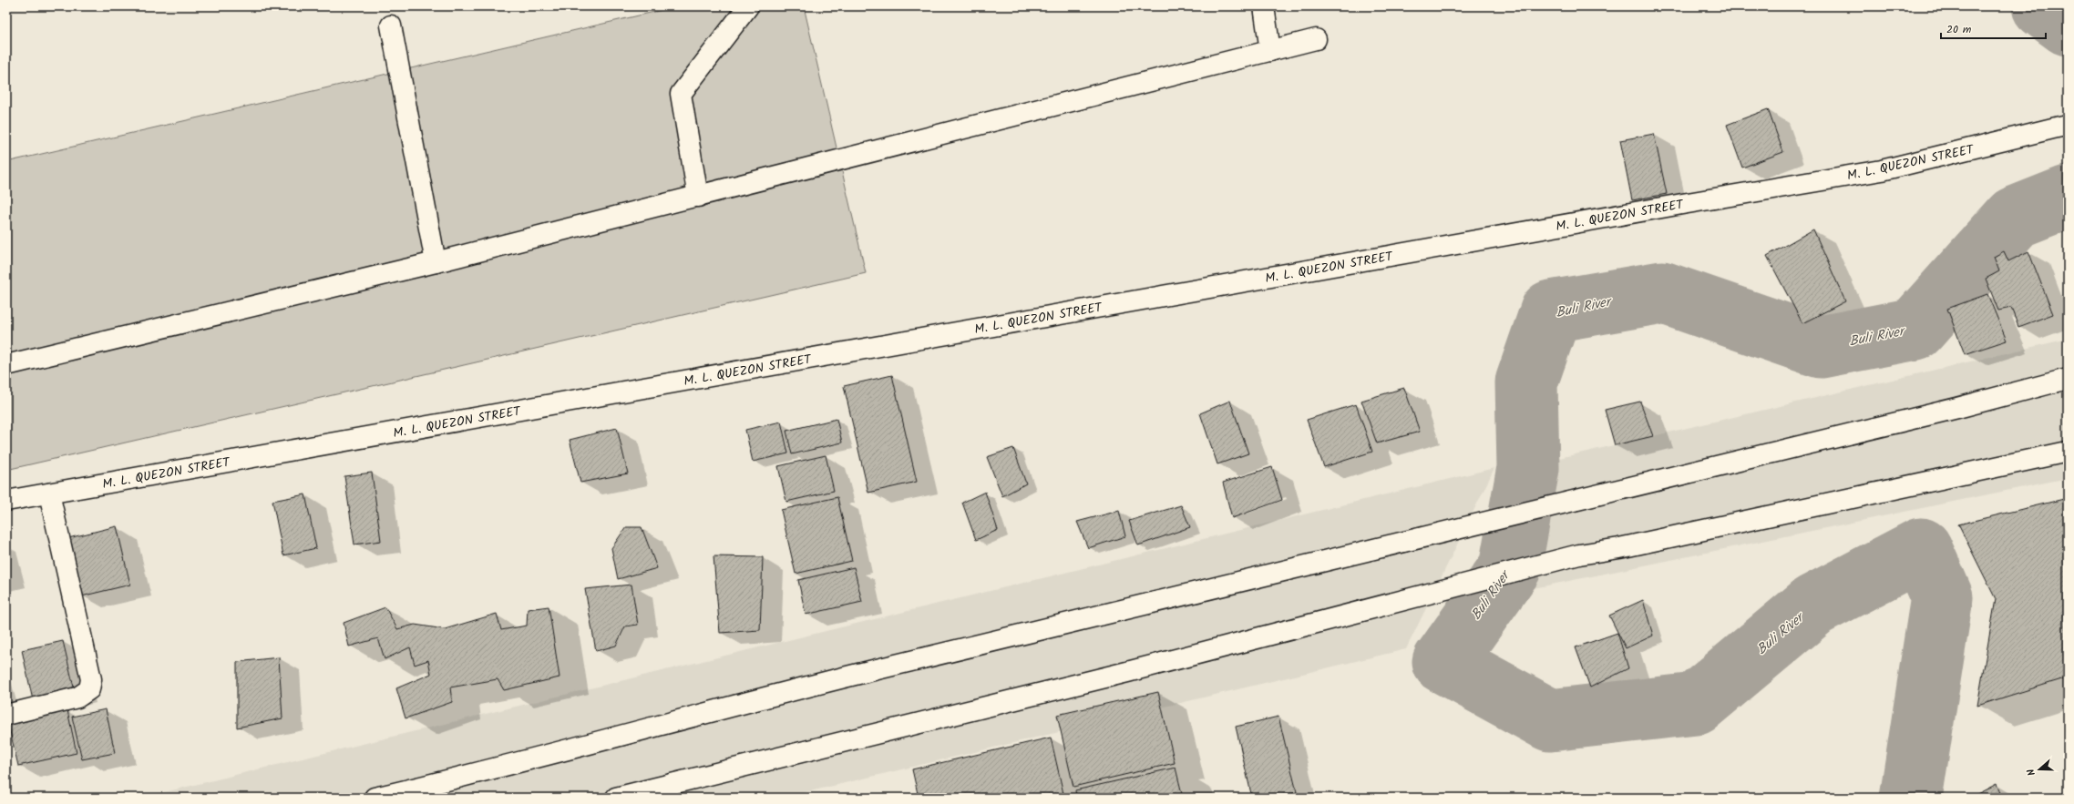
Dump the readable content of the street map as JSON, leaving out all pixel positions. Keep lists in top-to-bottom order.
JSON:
{
  "streets": {
    "street": ["M. L. QUEZON STREET"]
  },
  "water": ["Buli River"],
  "scale_bar": "20 m",
  "north": "left"
}
